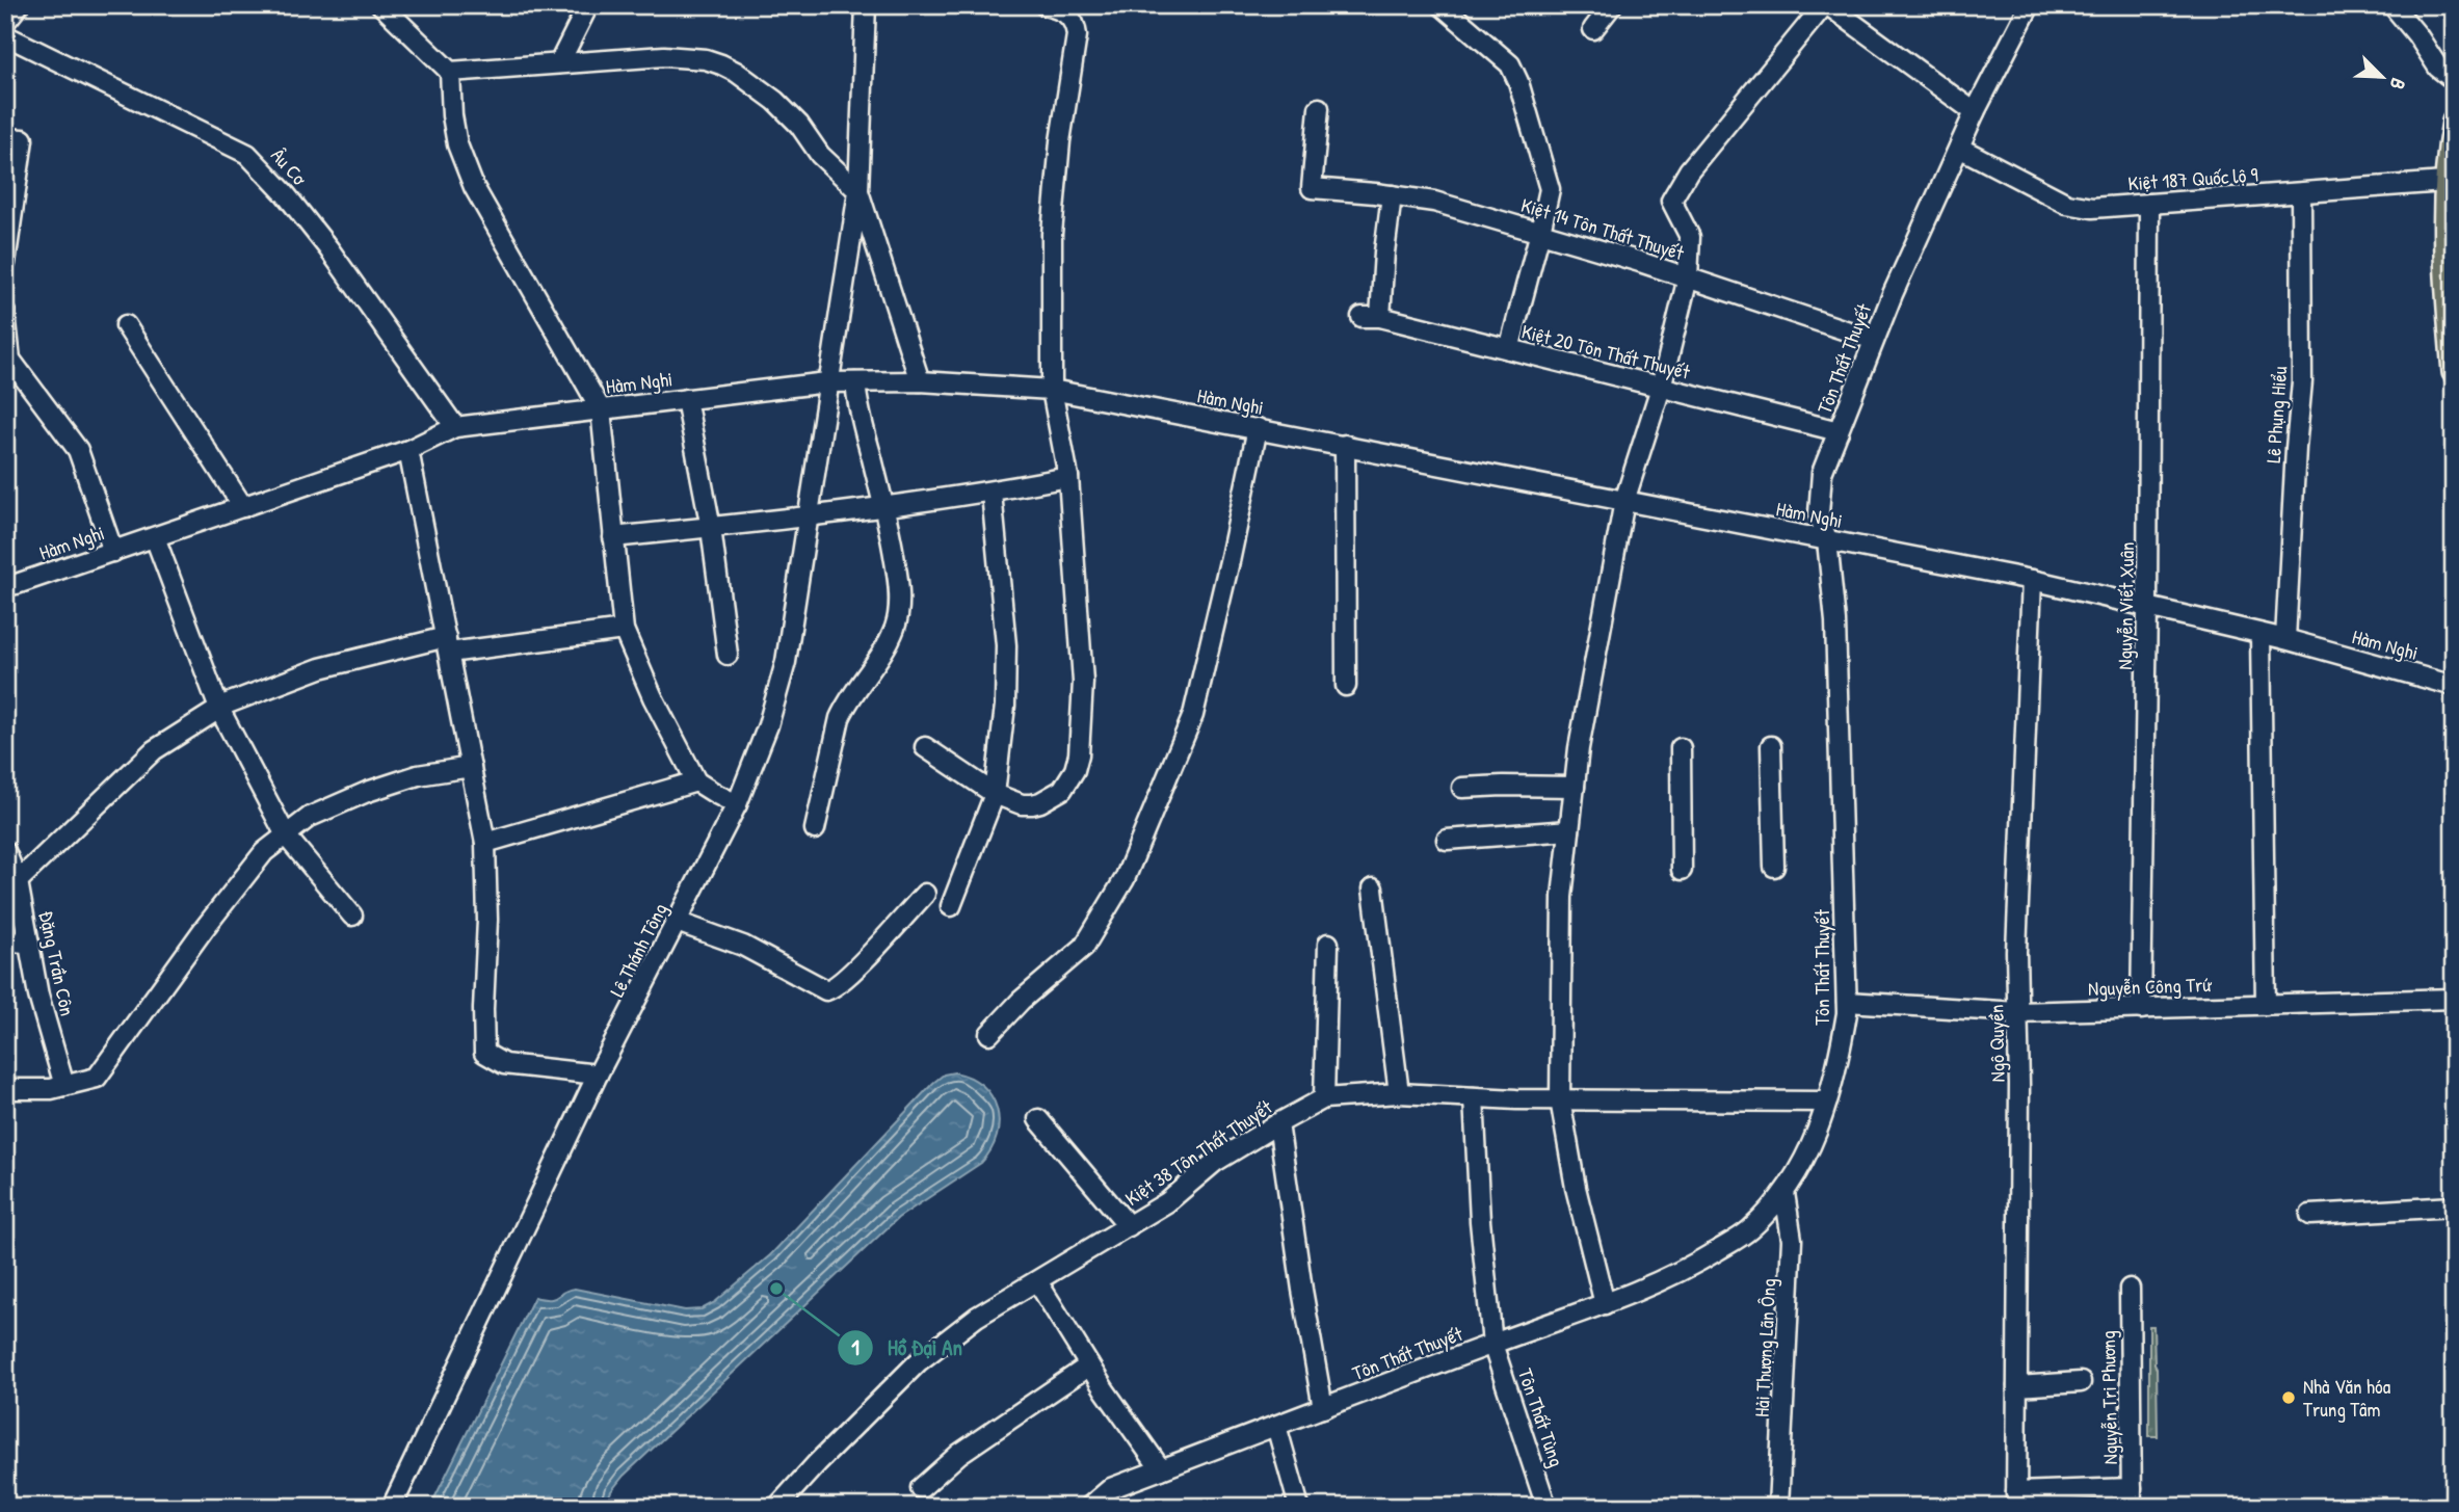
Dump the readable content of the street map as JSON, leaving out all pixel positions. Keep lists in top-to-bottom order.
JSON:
{
  "streets": {
    "street": [
      "Âu Cơ",
      "Kiệt 187 Quốc lộ 9",
      "Kiệt 14 Tôn Thất Thuyết",
      "Kiệt 20 Tôn Thất Thuyết",
      "Tôn Thất Thuyết",
      "Hàm Nghi",
      "Lê Phụng Hiểu",
      "Nguyễn Viết Xuân",
      "Lê Thánh Tông",
      "Đặng Trần Côn",
      "Nguyễn Công Trứ",
      "Ngô Quyền",
      "Kiệt 38 Tôn Thất Thuyết",
      "Hải Thượng Lãn Ông",
      "Nguyễn Tri Phương",
      "Tôn Thất Tùng"
    ]
  },
  "crossings": [
    ["Âu Cơ", "Hàm Nghi"],
    ["Kiệt 187 Quốc lộ 9", "Tôn Thất Thuyết"],
    ["Kiệt 187 Quốc lộ 9", "Lê Phụng Hiểu"],
    ["Kiệt 187 Quốc lộ 9", "Nguyễn Viết Xuân"],
    ["Kiệt 14 Tôn Thất Thuyết", "Tôn Thất Thuyết"],
    ["Kiệt 20 Tôn Thất Thuyết", "Tôn Thất Thuyết"],
    ["Tôn Thất Thuyết", "Hàm Nghi"],
    ["Tôn Thất Thuyết", "Nguyễn Công Trứ"],
    ["Tôn Thất Thuyết", "Kiệt 38 Tôn Thất Thuyết"],
    ["Tôn Thất Thuyết", "Hải Thượng Lãn Ông"],
    ["Tôn Thất Thuyết", "Tôn Thất Tùng"],
    ["Hàm Nghi", "Lê Phụng Hiểu"],
    ["Hàm Nghi", "Nguyễn Viết Xuân"],
    ["Hàm Nghi", "Lê Thánh Tông"],
    ["Hàm Nghi", "Ngô Quyền"],
    ["Nguyễn Viết Xuân", "Nguyễn Công Trứ"],
    ["Nguyễn Công Trứ", "Ngô Quyền"],
    ["Kiệt 38 Tôn Thất Thuyết", "Tôn Thất Tùng"]
  ],
  "places": ["Hồ Đại An", "Nhà Văn hóa Trung Tâm"],
  "north": "bottom right"
}
